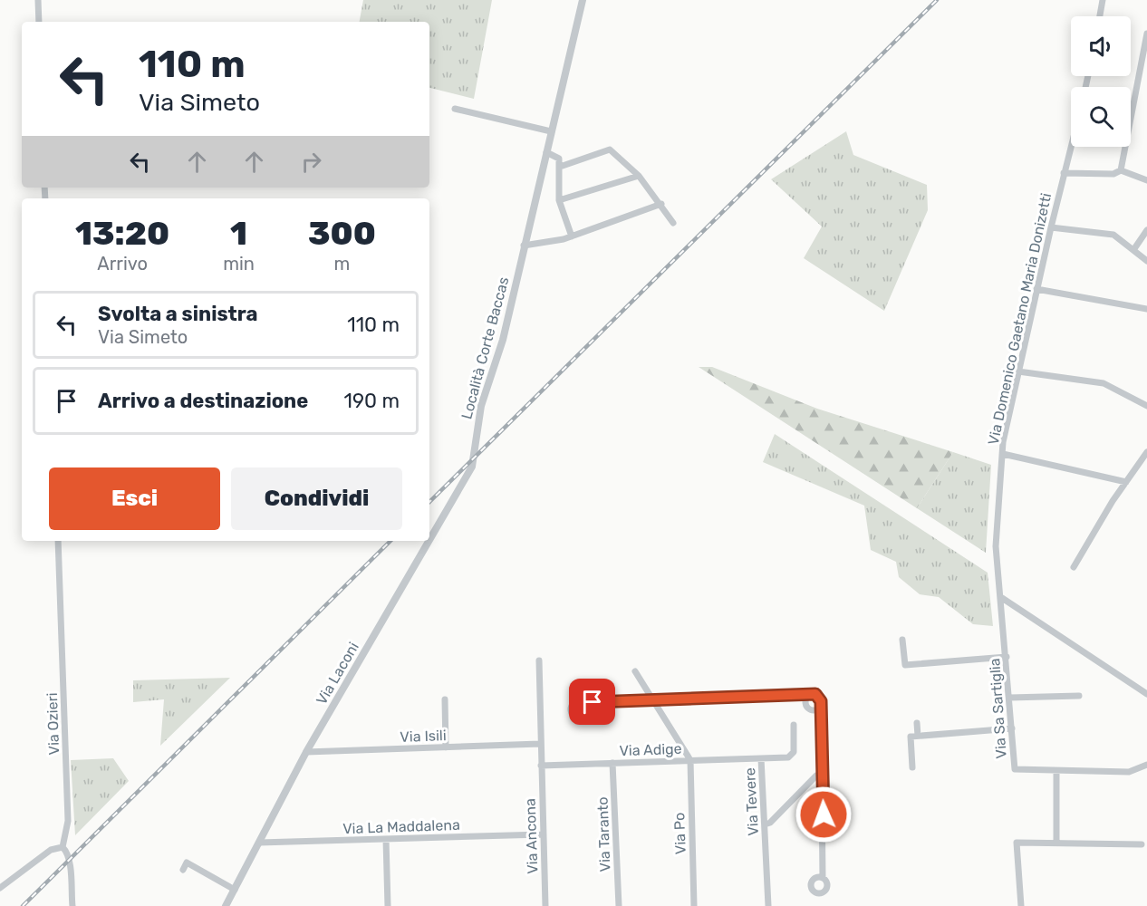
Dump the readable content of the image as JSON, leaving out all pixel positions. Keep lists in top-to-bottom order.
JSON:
{
  "streets": {
    "street": [
      "Via Domenico Gaetano Maria Donizetti",
      "Località Corte Baccas",
      "Via Laconi",
      "Via Sa Sartiglia",
      "Via Ozieri",
      "Via Isili",
      "Via Adige",
      "Via Tevere",
      "Via La Maddalena",
      "Via Po",
      "Via Taranto",
      "Via Ancona"
    ]
  },
  "crossings": [
    ["Via Domenico Gaetano Maria Donizetti", "Via Sa Sartiglia"],
    ["Località Corte Baccas", "Via Laconi"],
    ["Via Laconi", "Via Isili"],
    ["Via Laconi", "Via La Maddalena"],
    ["Via Isili", "Via Ancona"],
    ["Via Adige", "Via Tevere"],
    ["Via Adige", "Via Po"],
    ["Via Adige", "Via Taranto"],
    ["Via Adige", "Via Ancona"],
    ["Via La Maddalena", "Via Ancona"]
  ],
  "page": {
    "turn": ["110 m", "Via Simeto"],
    "eta": [
      "13:20",
      "Arrivo",
      "1",
      "min",
      "300",
      "m"
    ],
    "list": [
      {
        "name": "Svolta a sinistra",
        "note": "Via Simeto",
        "value": "110 m"
      },
      {
        "name": "Arrivo a destinazione",
        "value": "190 m"
      }
    ],
    "buttons": ["Esci", "Condividi"]
  }
}
